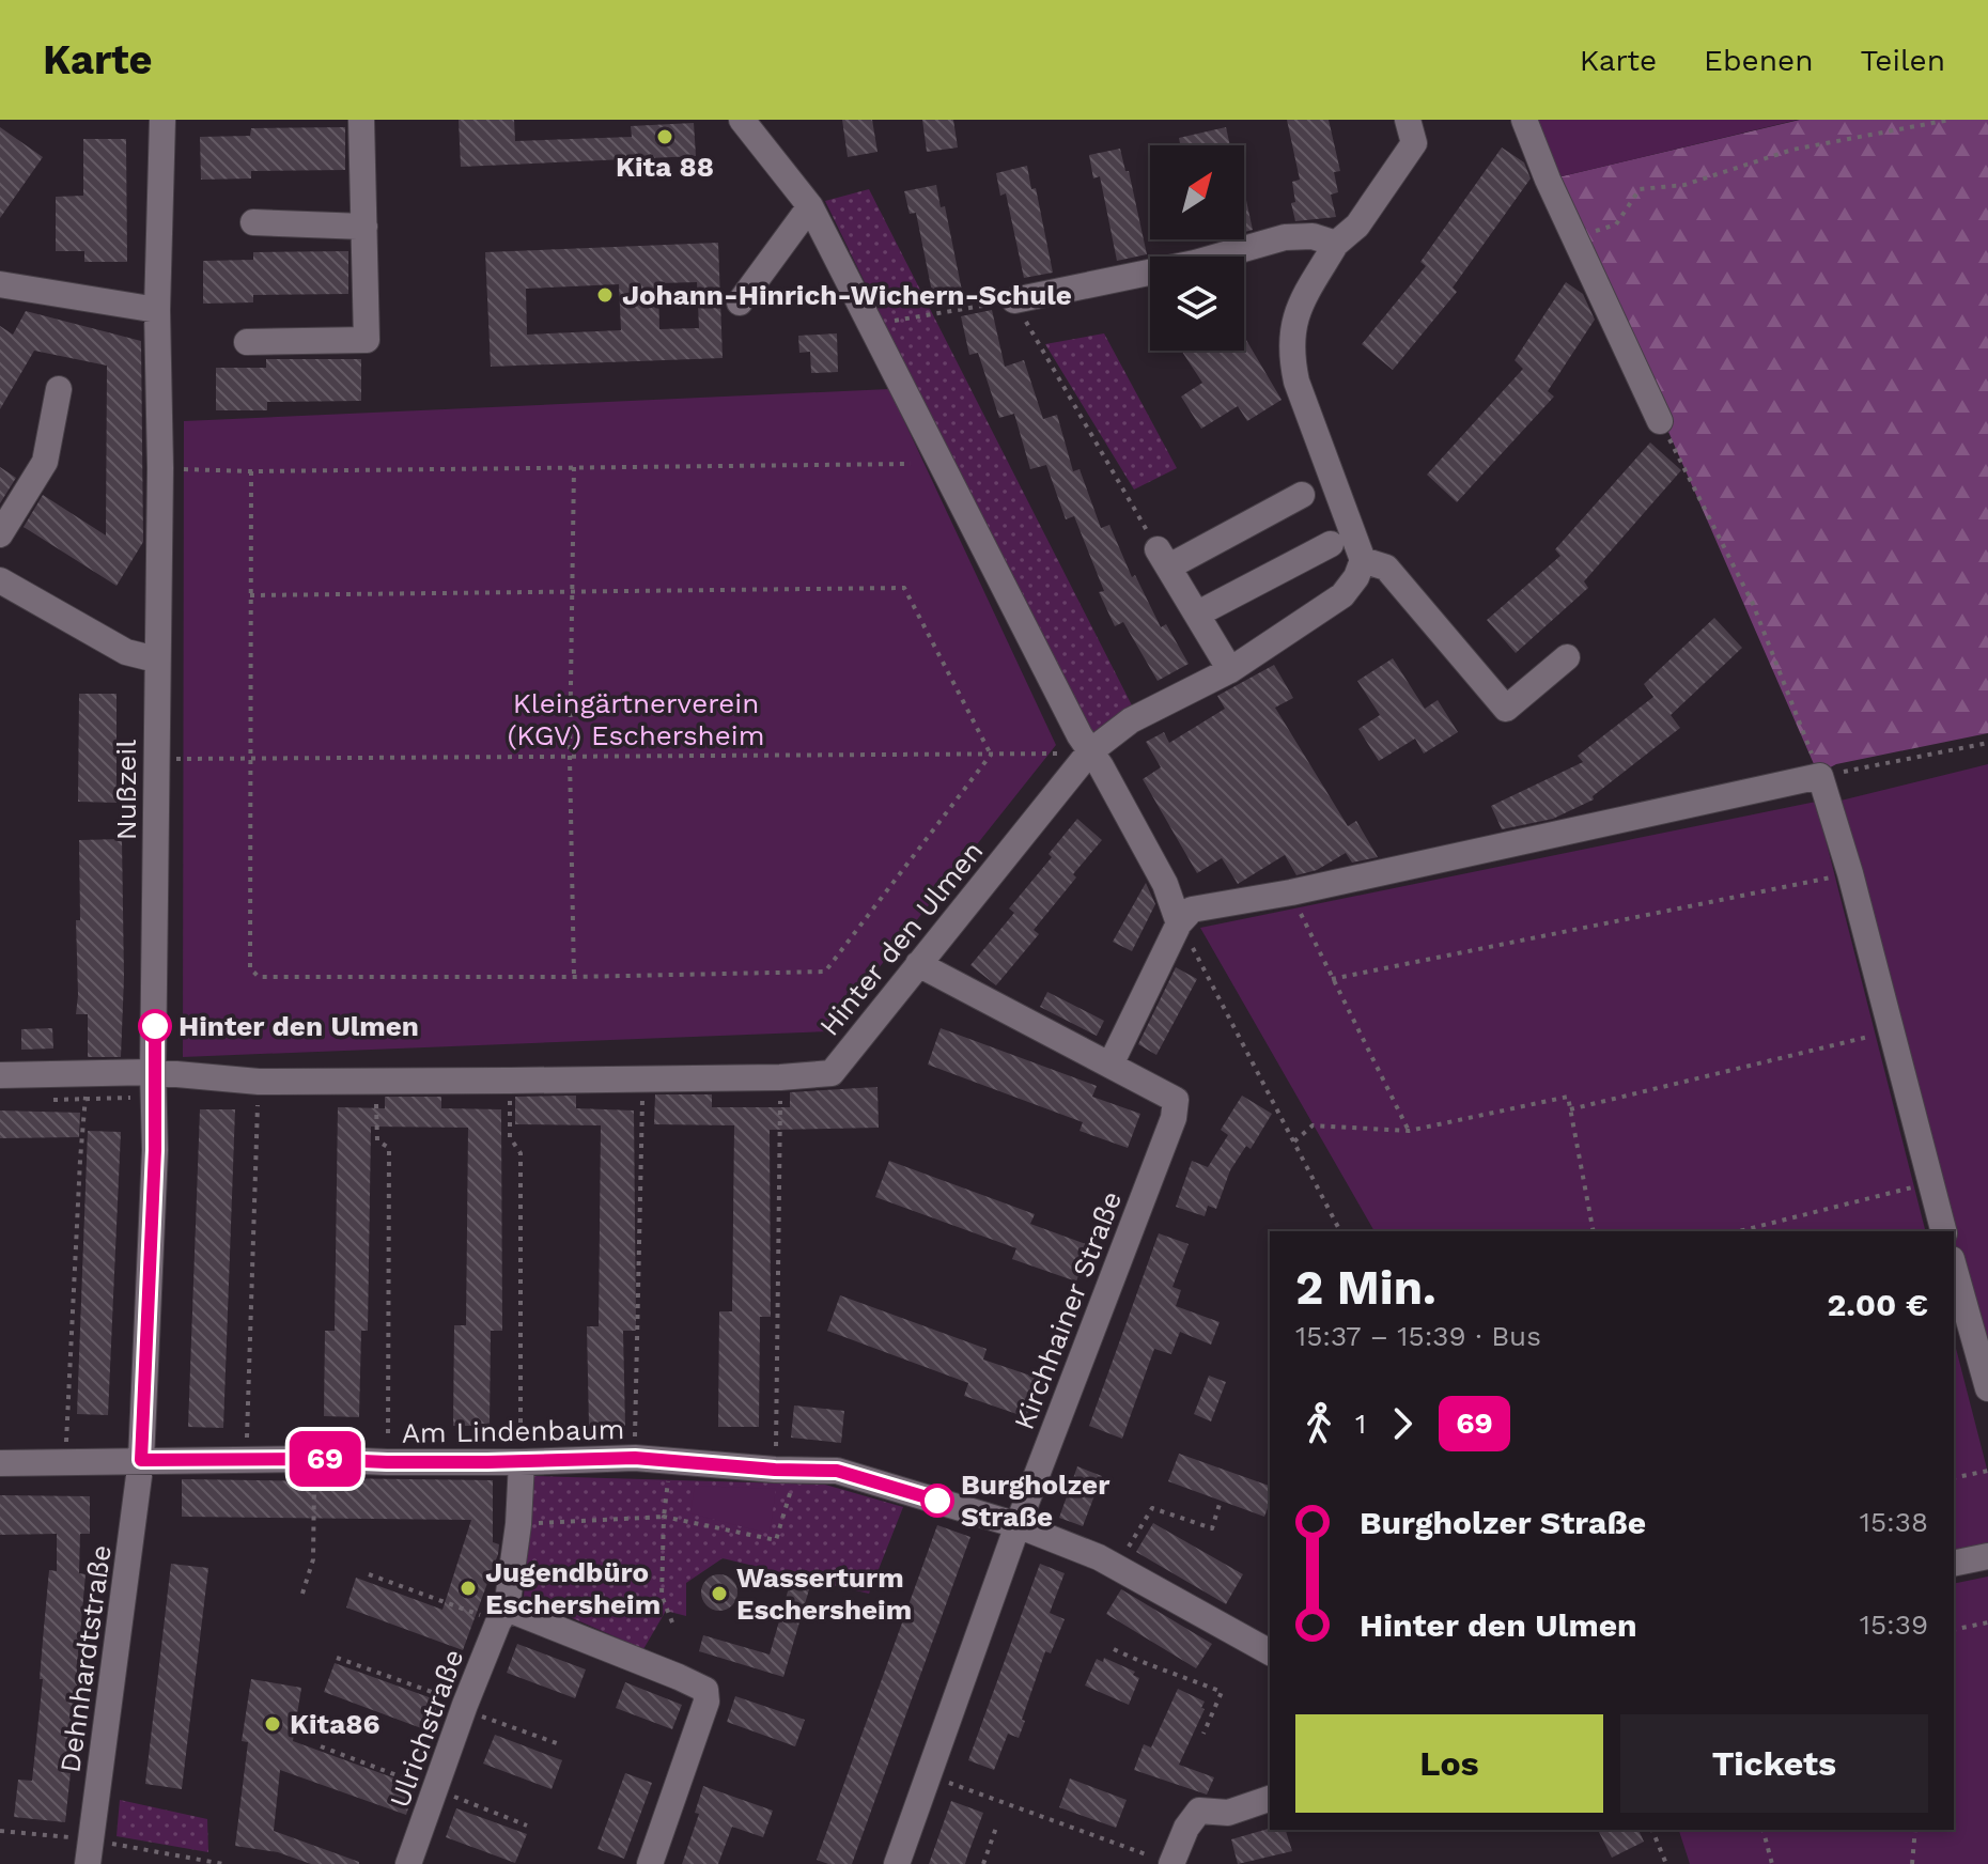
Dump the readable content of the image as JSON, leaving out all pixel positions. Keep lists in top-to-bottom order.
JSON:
{
  "streets": {
    "street": [
      "Nußzeil",
      "Hinter den Ulmen",
      "Kirchhainer Straße",
      "Am Lindenbaum",
      "Dehnhardtstraße",
      "Ulrichstraße"
    ]
  },
  "crossings": [
    ["Nußzeil", "Hinter den Ulmen"],
    ["Nußzeil", "Am Lindenbaum"],
    ["Nußzeil", "Dehnhardtstraße"],
    ["Hinter den Ulmen", "Kirchhainer Straße"],
    ["Kirchhainer Straße", "Am Lindenbaum"],
    ["Am Lindenbaum", "Dehnhardtstraße"],
    ["Am Lindenbaum", "Ulrichstraße"]
  ],
  "parks": ["Kleingärtnerverein (KGV) Eschersheim"],
  "places": [
    "Kita 88",
    "Johann-Hinrich-Wichern-Schule",
    "Hinter den Ulmen",
    "Burgholzer Straße",
    "Jugendbüro Eschersheim",
    "Wasserturm Eschersheim",
    "Kita86"
  ],
  "lines": ["bus line 69"],
  "north": "top right",
  "page": {
    "header": "Karte",
    "nav": ["Karte", "Ebenen", "Teilen"],
    "on_map": "69",
    "heading": ["2 Min.", "15:37 – 15:39 · Bus", "2.00 €"],
    "legs": ["1", "69"],
    "list": [
      {
        "name": "Burgholzer Straße",
        "value": "15:38"
      },
      {
        "name": "Hinter den Ulmen",
        "value": "15:39"
      }
    ],
    "buttons": ["Los", "Tickets"]
  }
}
